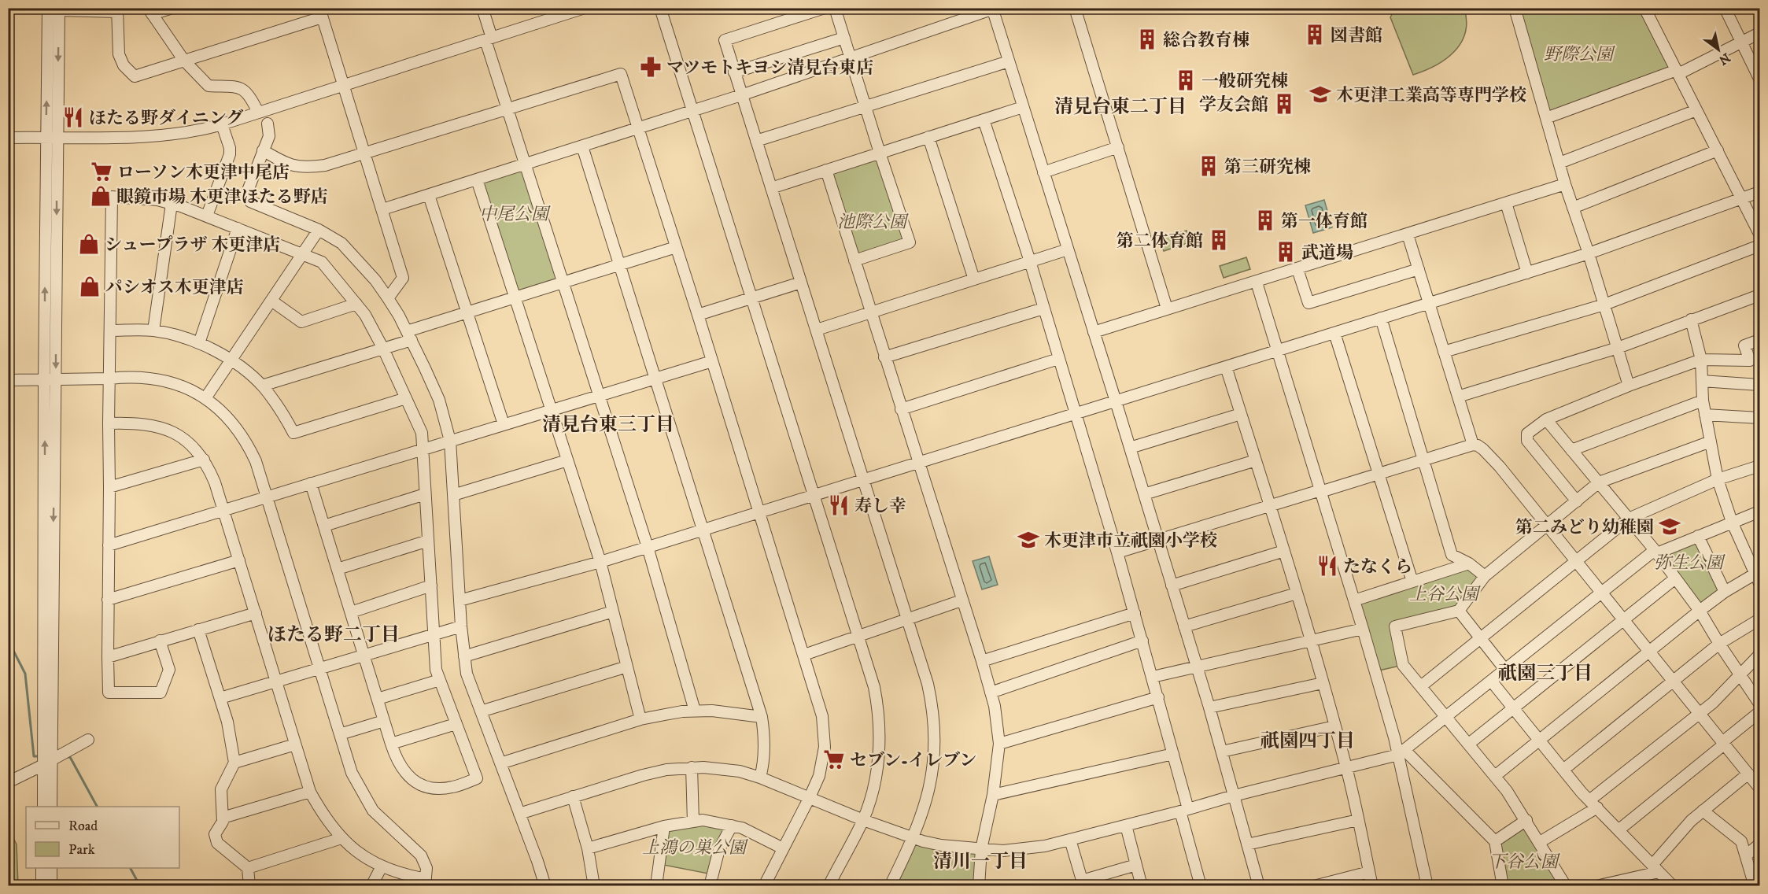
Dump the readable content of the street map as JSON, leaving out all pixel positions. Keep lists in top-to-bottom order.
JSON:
{
  "districts": [
    "清見台東二丁目",
    "清見台東三丁目",
    "ほたる野二丁目",
    "祇園三丁目",
    "祇園四丁目",
    "清川一丁目"
  ],
  "parks": [
    "野際公園",
    "中尾公園",
    "池際公園",
    "弥生公園",
    "上谷公園",
    "上鴻の巣公園",
    "下谷公園"
  ],
  "places": {
    "building": [
      "図書館",
      "総合教育棟",
      "一般研究棟",
      "学友会館",
      "第三研究棟",
      "第一体育館",
      "第二体育館",
      "武道場"
    ],
    "pharmacy": ["マツモトキヨシ清見台東店"],
    "school or university": ["木更津工業高等専門学校", "第二みどり幼稚園", "木更津市立祇園小学校"],
    "restaurant": ["ほたる野ダイニング", "寿し幸", "たなくら"],
    "supermarket": ["ローソン木更津中尾店", "セブン-イレブン"],
    "shop": ["眼鏡市場 木更津ほたる野店", "シュープラザ 木更津店", "パシオス木更津店"]
  },
  "legend": ["Road", "Park"],
  "north": "bottom right"
}
